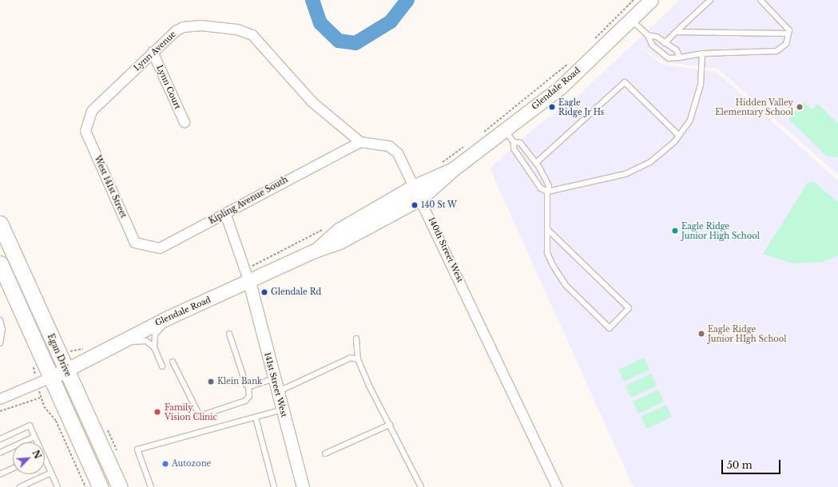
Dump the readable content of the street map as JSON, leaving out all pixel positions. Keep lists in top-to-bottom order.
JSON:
{
  "streets": {
    "highway": ["Egan Drive"],
    "main road": ["Glendale Road"],
    "street": [
      "Lynn Avenue",
      "Lynn Court",
      "West 141st Street",
      "Kipling Avenue South",
      "140th Street West",
      "141st Street West"
    ]
  },
  "crossings": [
    ["Lynn Avenue", "Lynn Court"],
    ["Lynn Avenue", "West 141st Street"],
    ["Lynn Avenue", "Kipling Avenue South"],
    ["Lynn Avenue", "140th Street West"],
    ["Glendale Road", "140th Street West"],
    ["Glendale Road", "Egan Drive"],
    ["Glendale Road", "141st Street West"],
    ["West 141st Street", "Kipling Avenue South"],
    ["Kipling Avenue South", "140th Street West"]
  ],
  "places": [
    "Eagle Ridge Jr Hs",
    "Hidden Valley Elementary School",
    "140 St W",
    "Eagle Ridge Junior High School",
    "Glendale Rd",
    "Eagle Ridge Junior HIgh School",
    "Klein Bank",
    "Family Vision Clinic",
    "Autozone"
  ],
  "scale_bar": "50 m",
  "north": "top right"
}
